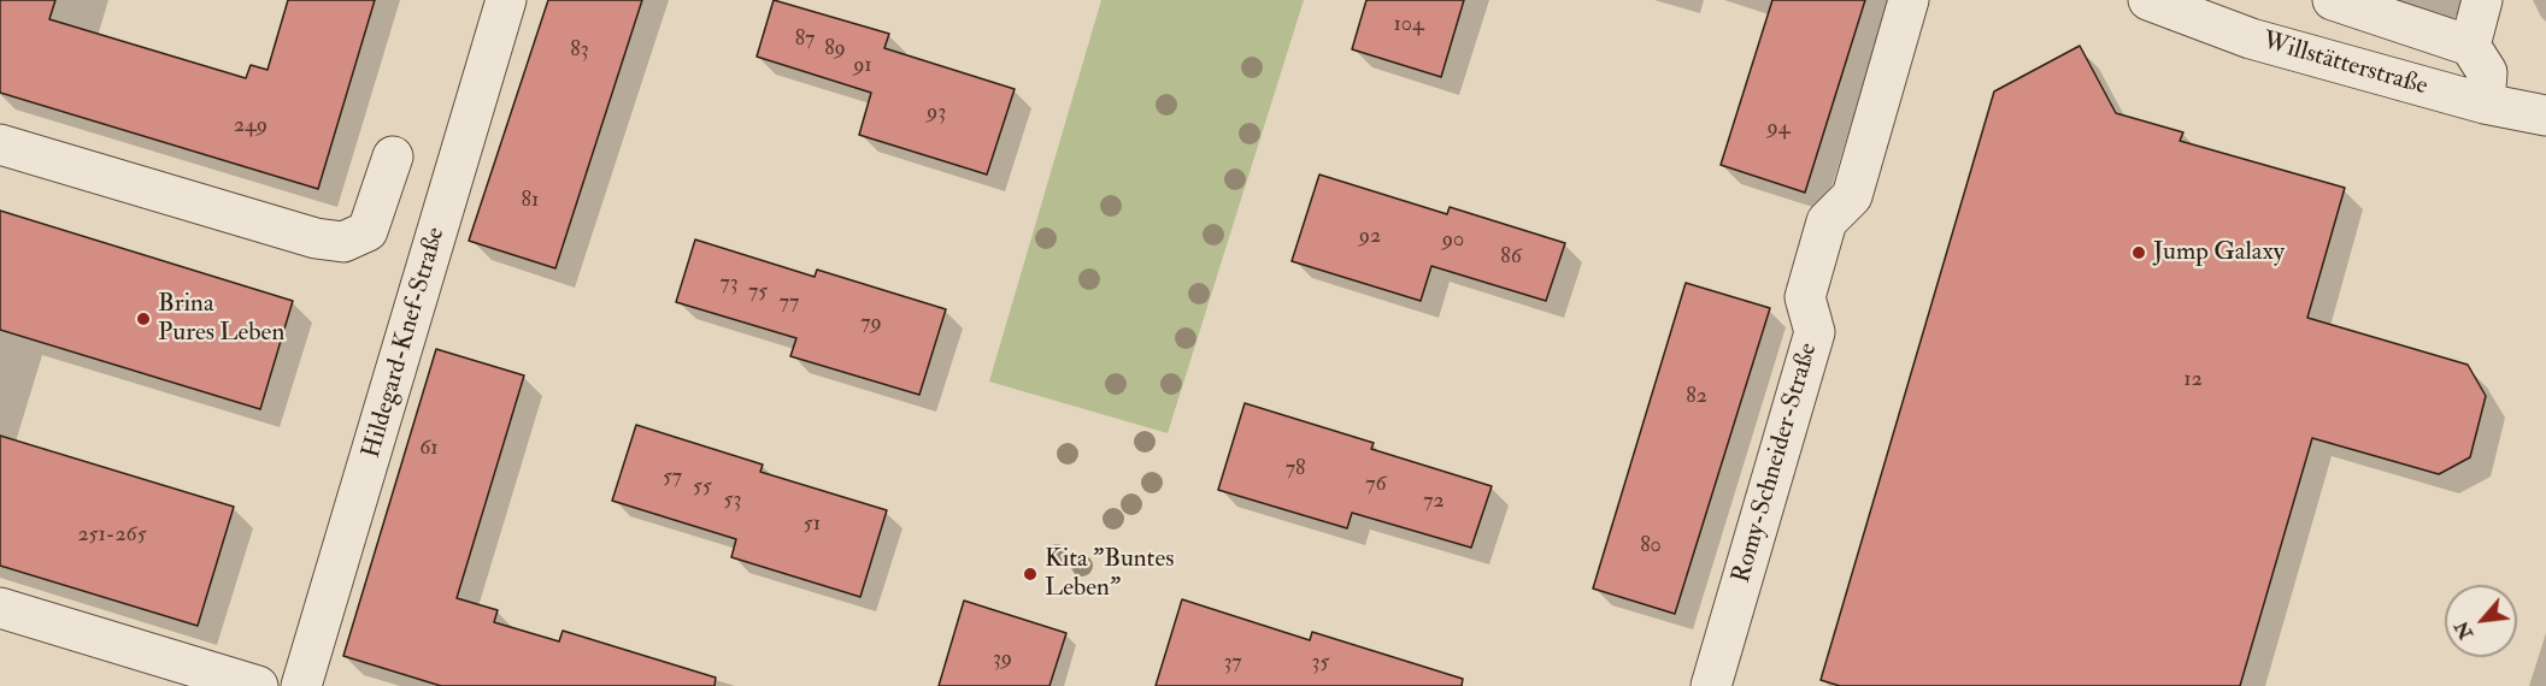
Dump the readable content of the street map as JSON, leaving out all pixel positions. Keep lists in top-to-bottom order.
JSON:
{
  "streets": {
    "street": ["Willstätterstraße", "Hildegard-Knef-Straße", "Romy-Schneider-Straße"]
  },
  "places": ["Jump Galaxy", "Brina Pures Leben", "Kita \"Buntes Leben\""],
  "house_numbers": [
    "104",
    "87",
    "89",
    "83",
    "91",
    "93",
    "249",
    "94",
    "81",
    "92",
    "90",
    "86",
    "73",
    "75",
    "77",
    "79",
    "12",
    "82",
    "61",
    "78",
    "57",
    "76",
    "55",
    "53",
    "72",
    "51",
    "251-265",
    "80",
    "39",
    "37",
    "35"
  ],
  "north": "bottom left"
}
